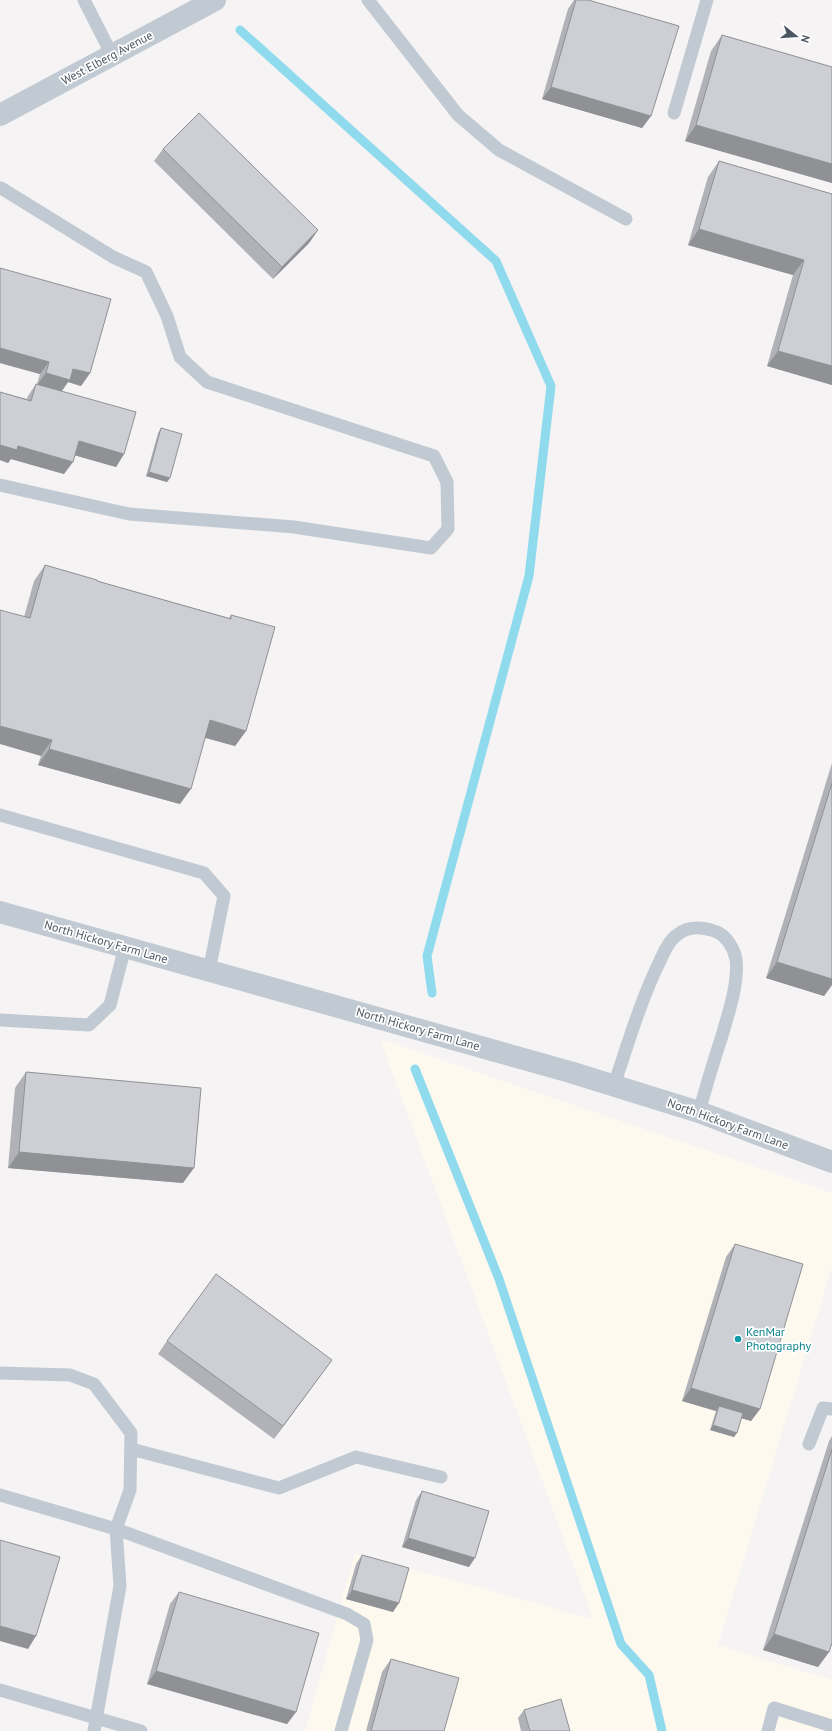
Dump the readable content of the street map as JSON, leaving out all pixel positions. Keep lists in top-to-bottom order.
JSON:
{
  "streets": {
    "street": ["West Elberg Avenue", "North Hickory Farm Lane"]
  },
  "places": ["KenMar Photography"],
  "north": "right"
}
